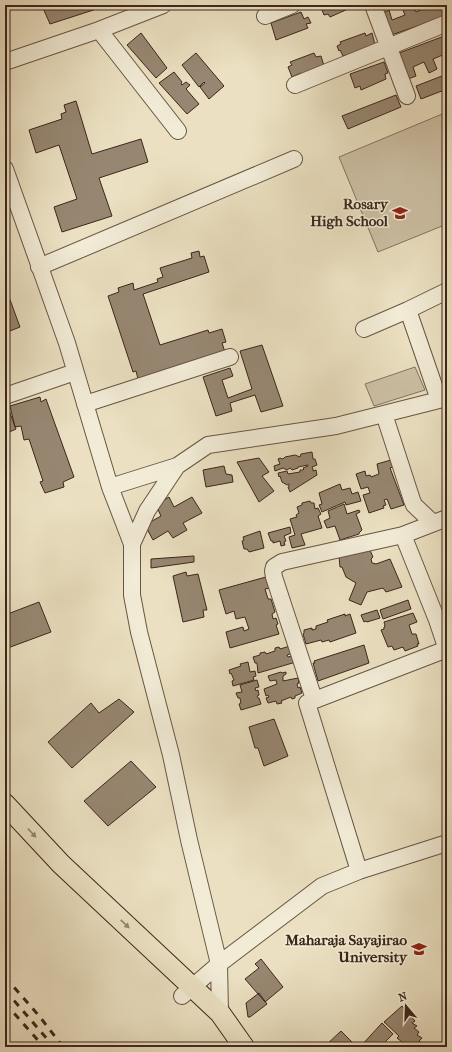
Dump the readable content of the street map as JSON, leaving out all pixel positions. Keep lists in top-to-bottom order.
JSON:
{
  "places": {
    "school or university": ["Rosary High School", "Maharaja Sayajirao University"]
  },
  "north": "top"
}
